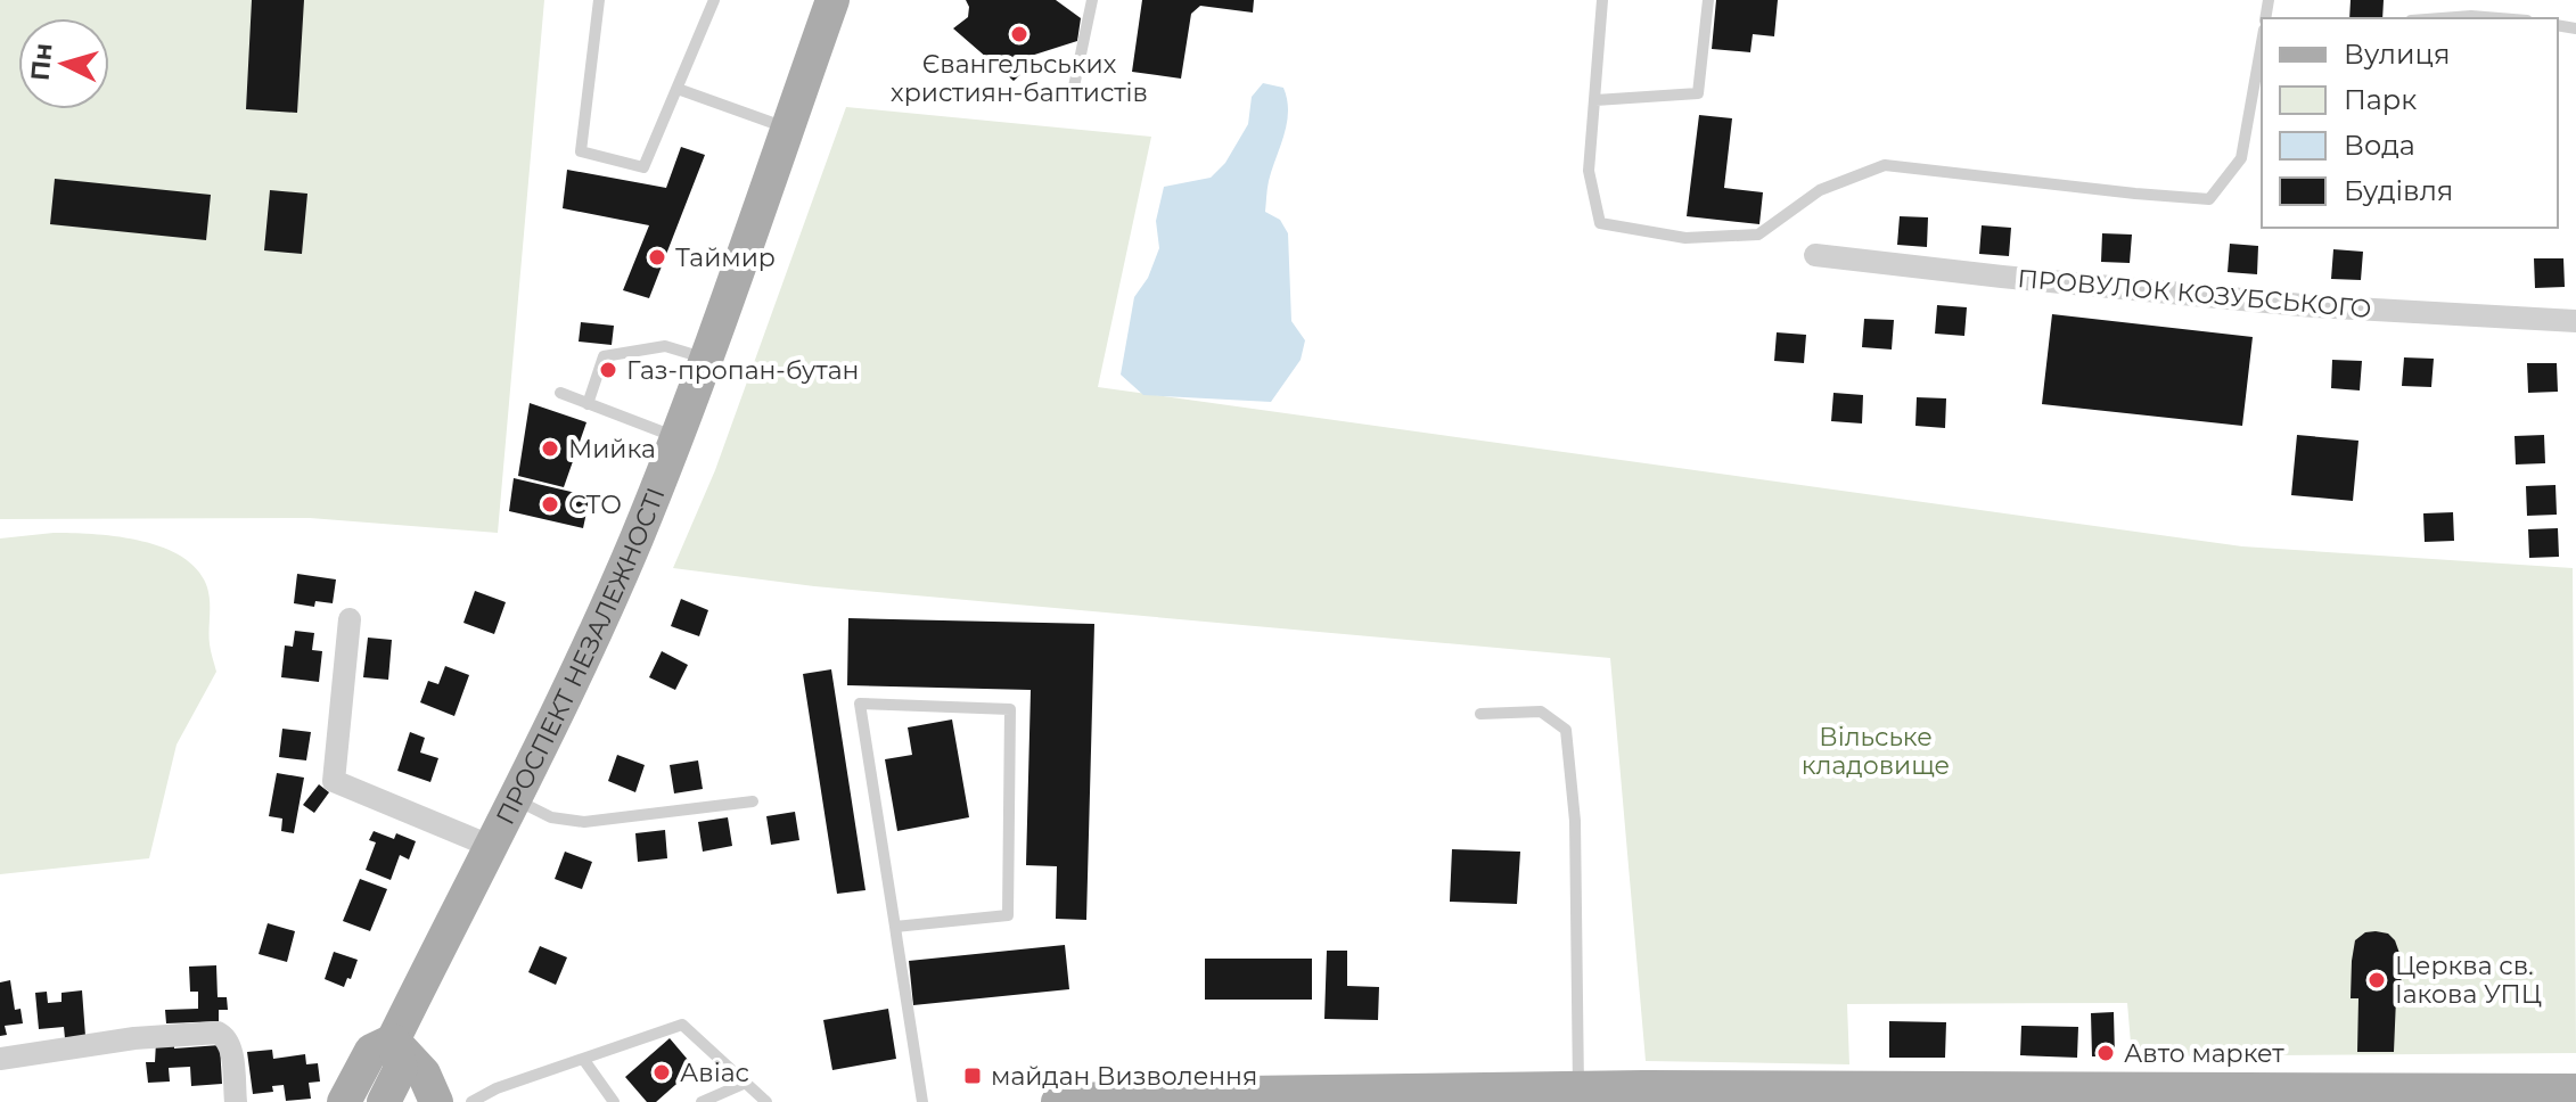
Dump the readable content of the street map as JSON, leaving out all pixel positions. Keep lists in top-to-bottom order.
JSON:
{
  "streets": {
    "main road": ["ПРОСПЕКТ НЕЗАЛЕЖНОСТІ"],
    "street": ["ПРОВУЛОК КОЗУБСЬКОГО"]
  },
  "parks": ["Вільське кладовище"],
  "places": {
    "other": [
      "Євангельських християн-баптистів",
      "Таймир",
      "Газ-пропан-бутан",
      "Мийка",
      "СТО",
      "Церква св. Іакова УПЦ",
      "Авто маркет",
      "Авіас"
    ],
    "transit": ["майдан Визволення"]
  },
  "legend": [
    "Вулиця",
    "Парк",
    "Вода",
    "Будівля"
  ],
  "north": "left"
}
